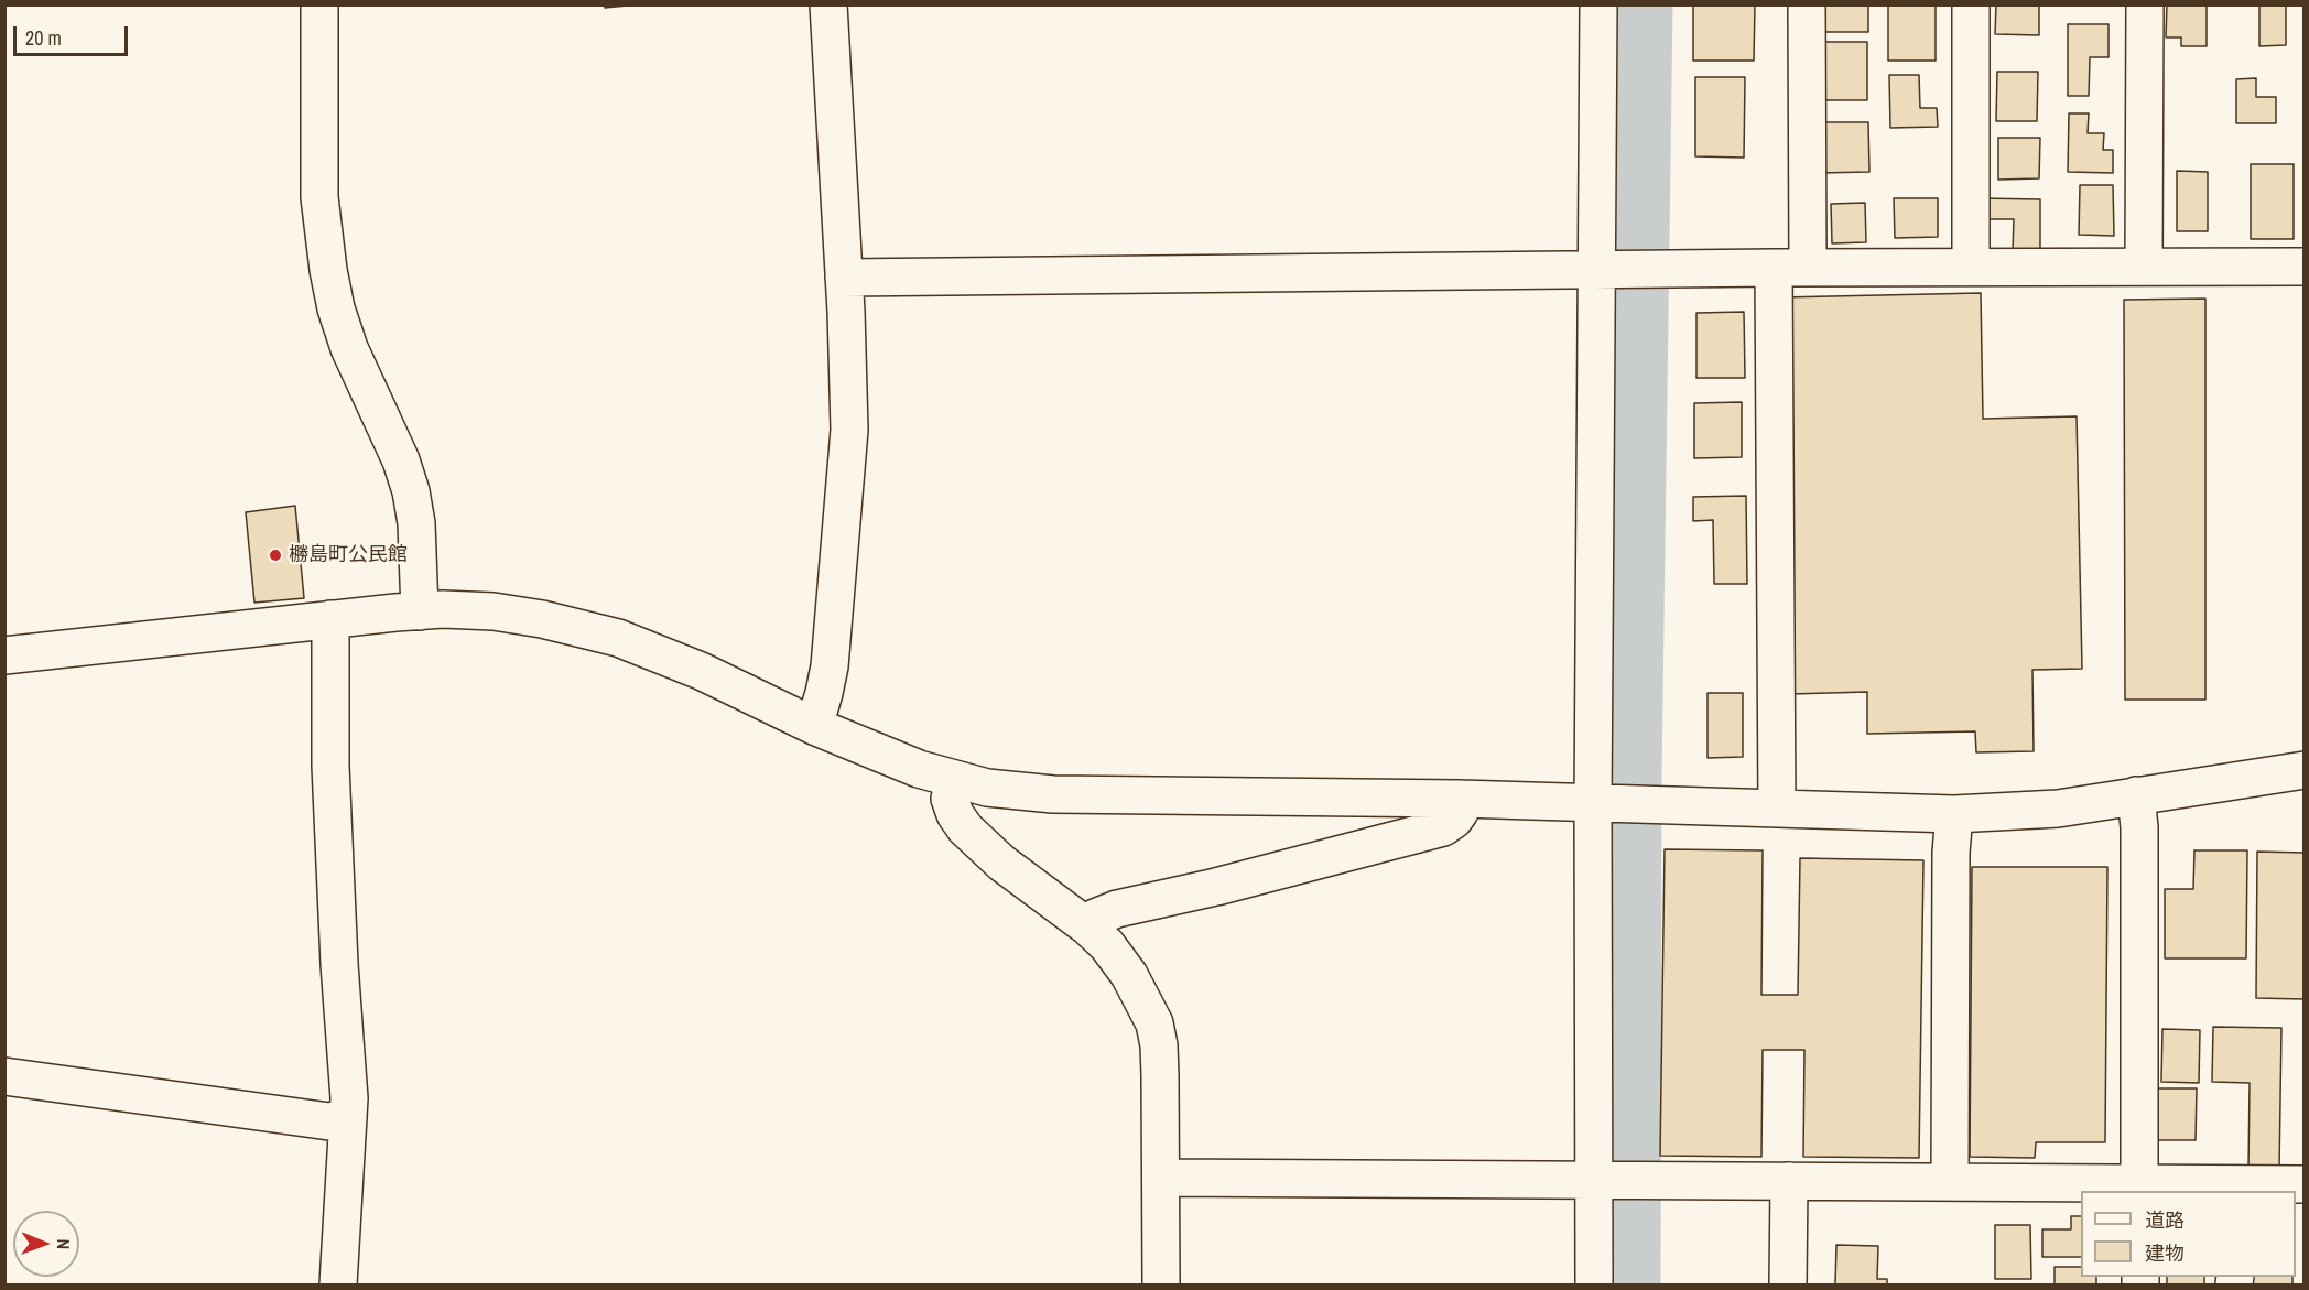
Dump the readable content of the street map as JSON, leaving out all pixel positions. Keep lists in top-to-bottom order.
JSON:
{
  "places": ["橳島町公民館"],
  "legend": ["道路", "建物"],
  "scale_bar": "20 m",
  "north": "right"
}
